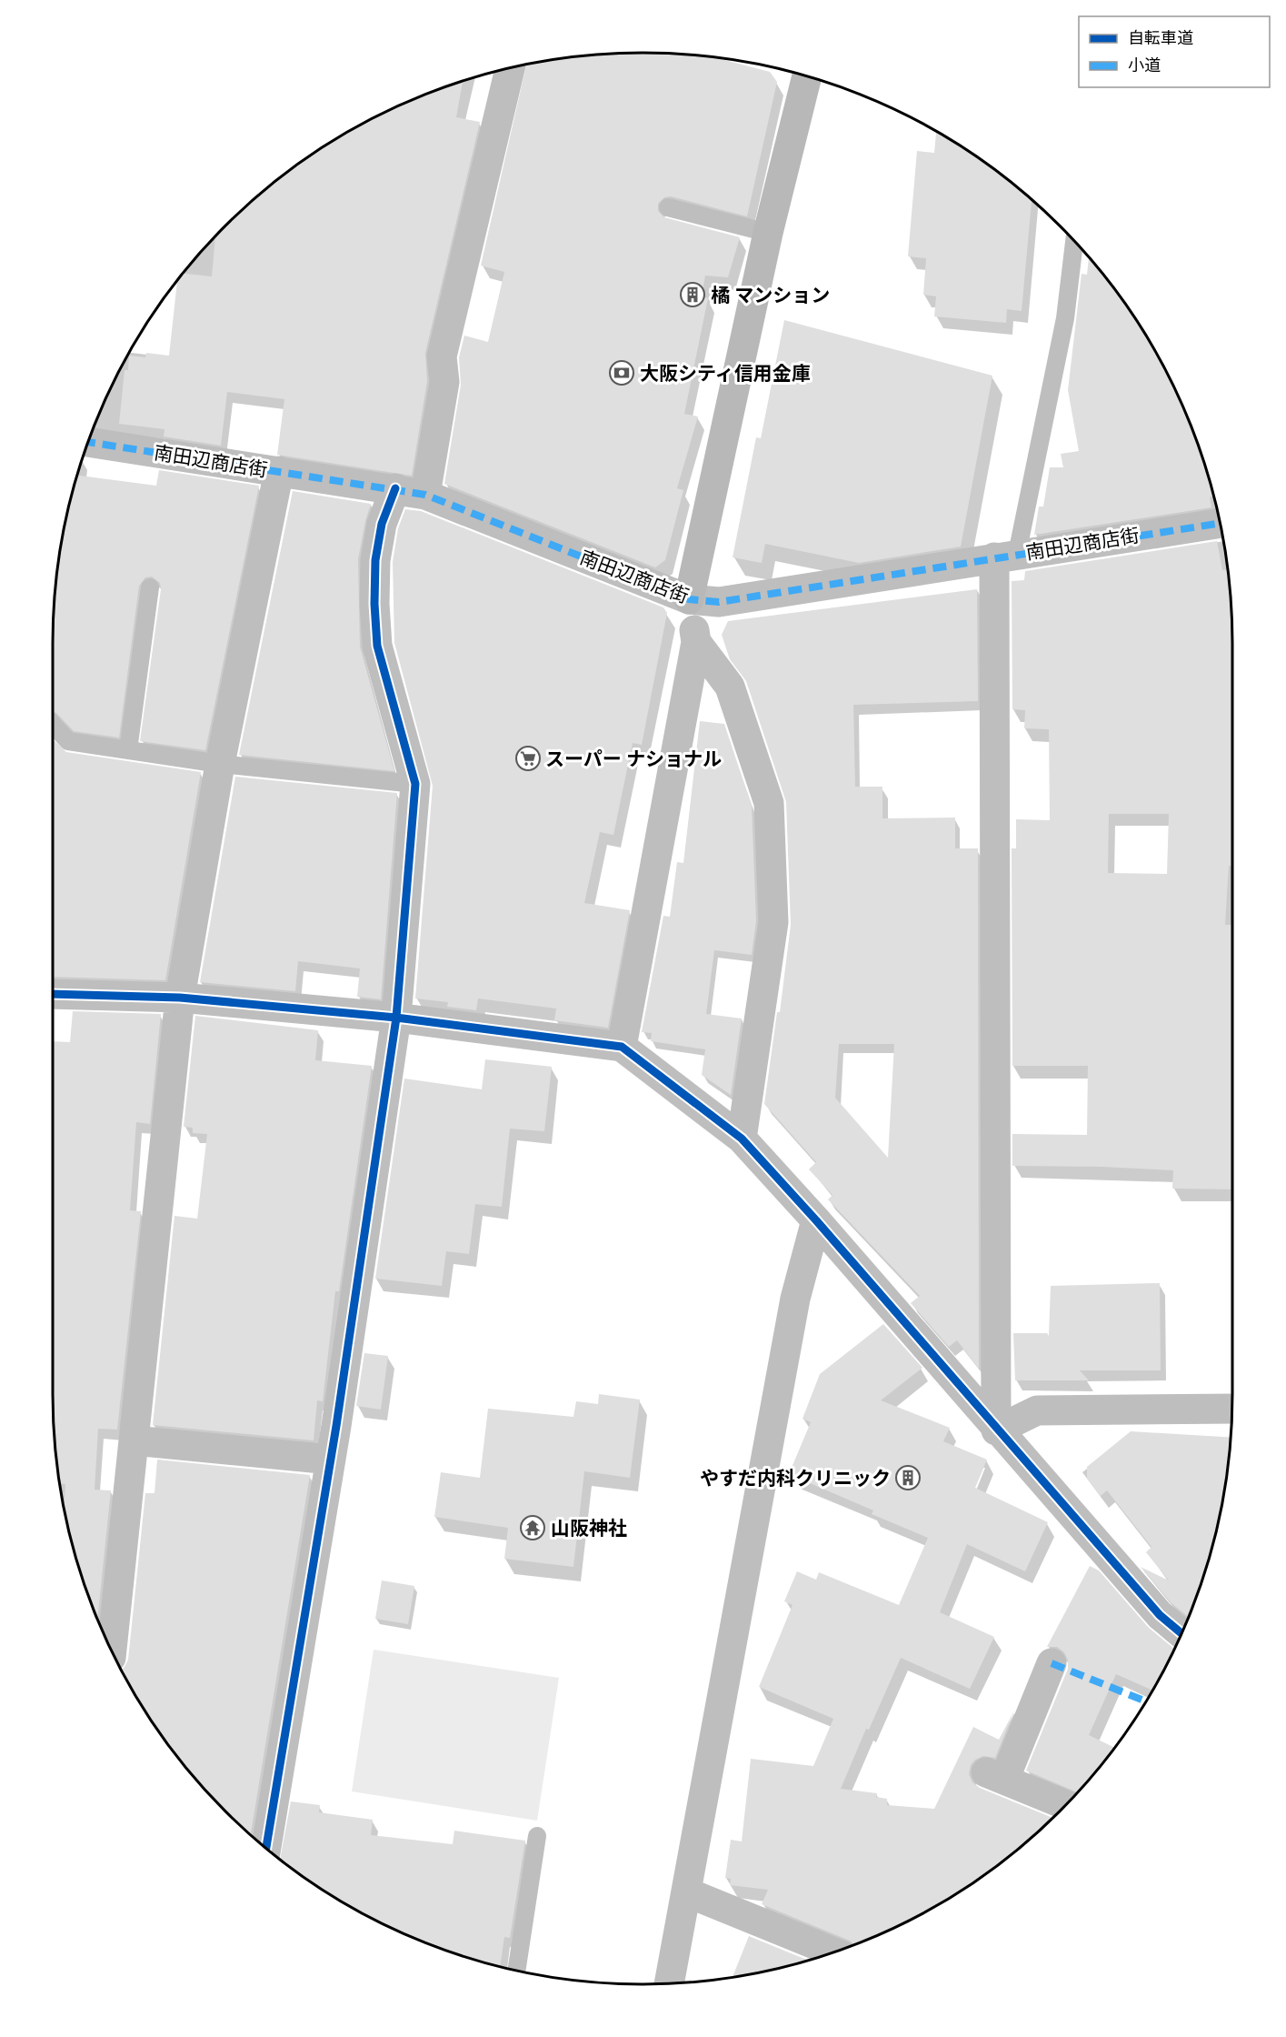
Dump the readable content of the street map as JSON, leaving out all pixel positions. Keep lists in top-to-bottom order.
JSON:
{
  "streets": {
    "street": ["南田辺商店街"]
  },
  "places": {
    "building": ["橘 マンション", "やすだ内科クリニック"],
    "bank": ["大阪シティ信用金庫"],
    "supermarket": ["スーパー ナショナル"],
    "temple": ["山阪神社"]
  },
  "legend": ["自転車道", "小道"]
}
